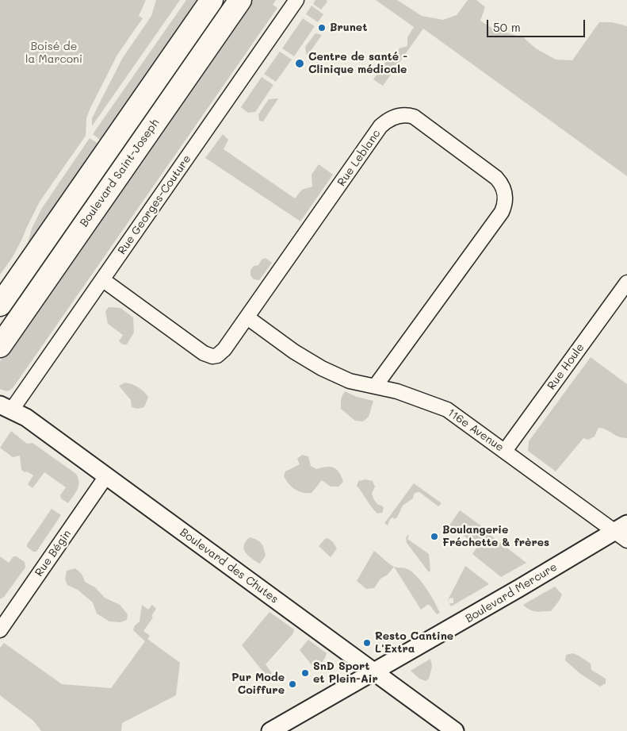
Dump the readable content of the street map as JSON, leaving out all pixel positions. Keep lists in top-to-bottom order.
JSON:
{
  "streets": {
    "main road": ["Boulevard Saint-Joseph"],
    "street": [
      "Rue Leblanc",
      "Rue Georges-Couture",
      "Rue Houle",
      "116e Avenue",
      "Rue Bégin",
      "Boulevard des Chutes",
      "Boulevard Mercure"
    ]
  },
  "crossings": [
    ["Rue Leblanc", "Rue Georges-Couture"],
    ["Rue Leblanc", "116e Avenue"],
    ["Rue Georges-Couture", "Boulevard des Chutes"],
    ["Rue Houle", "116e Avenue"],
    ["116e Avenue", "Boulevard Mercure"],
    ["Rue Bégin", "Boulevard des Chutes"],
    ["Boulevard des Chutes", "Boulevard Mercure"]
  ],
  "parks": ["Boisé de la Marconi"],
  "places": [
    "Brunet",
    "Centre de santé - Clinique médicale",
    "Boulangerie Fréchette & frères",
    "Resto Cantine L'Extra",
    "SnD Sport et Plein-Air",
    "Pur Mode Coiffure"
  ],
  "scale_bar": "50 m"
}
